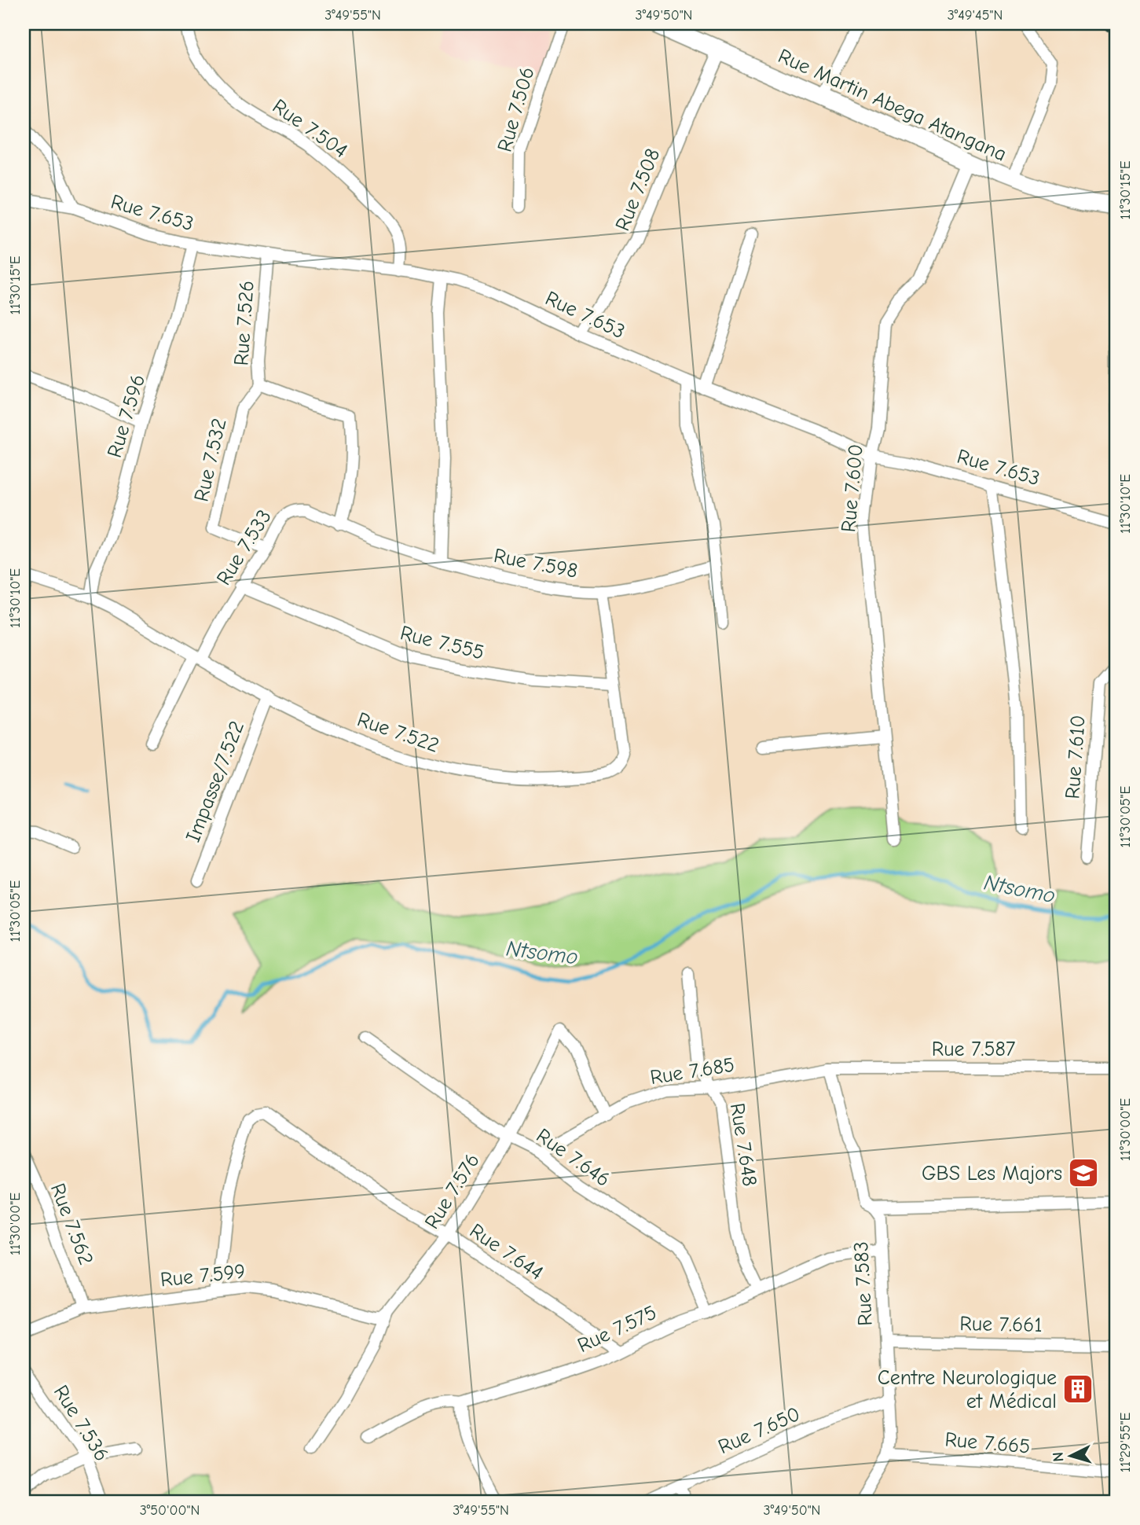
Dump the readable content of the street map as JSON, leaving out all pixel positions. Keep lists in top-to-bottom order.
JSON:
{
  "streets": {
    "main road": ["Rue Martin Abega Atangana"],
    "street": [
      "Rue 7.506",
      "Rue 7.504",
      "Rue 7.508",
      "Rue 7.653",
      "Rue 7.526",
      "Rue 7.596",
      "Rue 7.532",
      "Rue 7.600",
      "Rue 7.533",
      "Rue 7.598",
      "Rue 7.555",
      "Rue 7.522",
      "Rue 7.610",
      "Impasse/7.522",
      "Rue 7.587",
      "Rue 7.685",
      "Rue 7.648",
      "Rue 7.646",
      "Rue 7.576",
      "Rue 7.562",
      "Rue 7.644",
      "Rue 7.599",
      "Rue 7.583",
      "Rue 7.661",
      "Rue 7.575",
      "Rue 7.536",
      "Rue 7.650",
      "Rue 7.665"
    ]
  },
  "crossings": [
    ["Rue Martin Abega Atangana", "Rue 7.508"],
    ["Rue Martin Abega Atangana", "Rue 7.600"],
    ["Rue 7.504", "Rue 7.653"],
    ["Rue 7.508", "Rue 7.653"],
    ["Rue 7.653", "Rue 7.526"],
    ["Rue 7.653", "Rue 7.596"],
    ["Rue 7.653", "Rue 7.600"],
    ["Rue 7.526", "Rue 7.532"],
    ["Rue 7.526", "Rue 7.533"],
    ["Rue 7.596", "Rue 7.522"],
    ["Rue 7.532", "Rue 7.533"],
    ["Rue 7.533", "Rue 7.598"],
    ["Rue 7.533", "Rue 7.555"],
    ["Rue 7.533", "Rue 7.522"],
    ["Rue 7.598", "Rue 7.522"],
    ["Rue 7.555", "Rue 7.522"],
    ["Rue 7.522", "Impasse/7.522"],
    ["Rue 7.587", "Rue 7.685"],
    ["Rue 7.587", "Rue 7.583"],
    ["Rue 7.685", "Rue 7.648"],
    ["Rue 7.685", "Rue 7.646"],
    ["Rue 7.685", "Rue 7.576"],
    ["Rue 7.685", "Rue 7.583"],
    ["Rue 7.648", "Rue 7.575"],
    ["Rue 7.646", "Rue 7.576"],
    ["Rue 7.646", "Rue 7.575"],
    ["Rue 7.576", "Rue 7.644"],
    ["Rue 7.576", "Rue 7.599"],
    ["Rue 7.562", "Rue 7.599"],
    ["Rue 7.644", "Rue 7.599"],
    ["Rue 7.644", "Rue 7.575"],
    ["Rue 7.583", "Rue 7.661"],
    ["Rue 7.583", "Rue 7.575"],
    ["Rue 7.583", "Rue 7.650"],
    ["Rue 7.583", "Rue 7.665"]
  ],
  "water": ["Ntsomo"],
  "places": {
    "school or university": ["GBS Les Majors"],
    "building": ["Centre Neurologique et Médical"]
  },
  "north": "left",
  "coordinates": [
    "3°49'55\"N",
    "3°49'50\"N",
    "3°49'45\"N",
    "11°30'15\"E",
    "11°30'10\"E",
    "11°30'05\"E",
    "11°30'00\"E",
    "11°29'55\"E",
    "3°50'00\"N"
  ]
}
